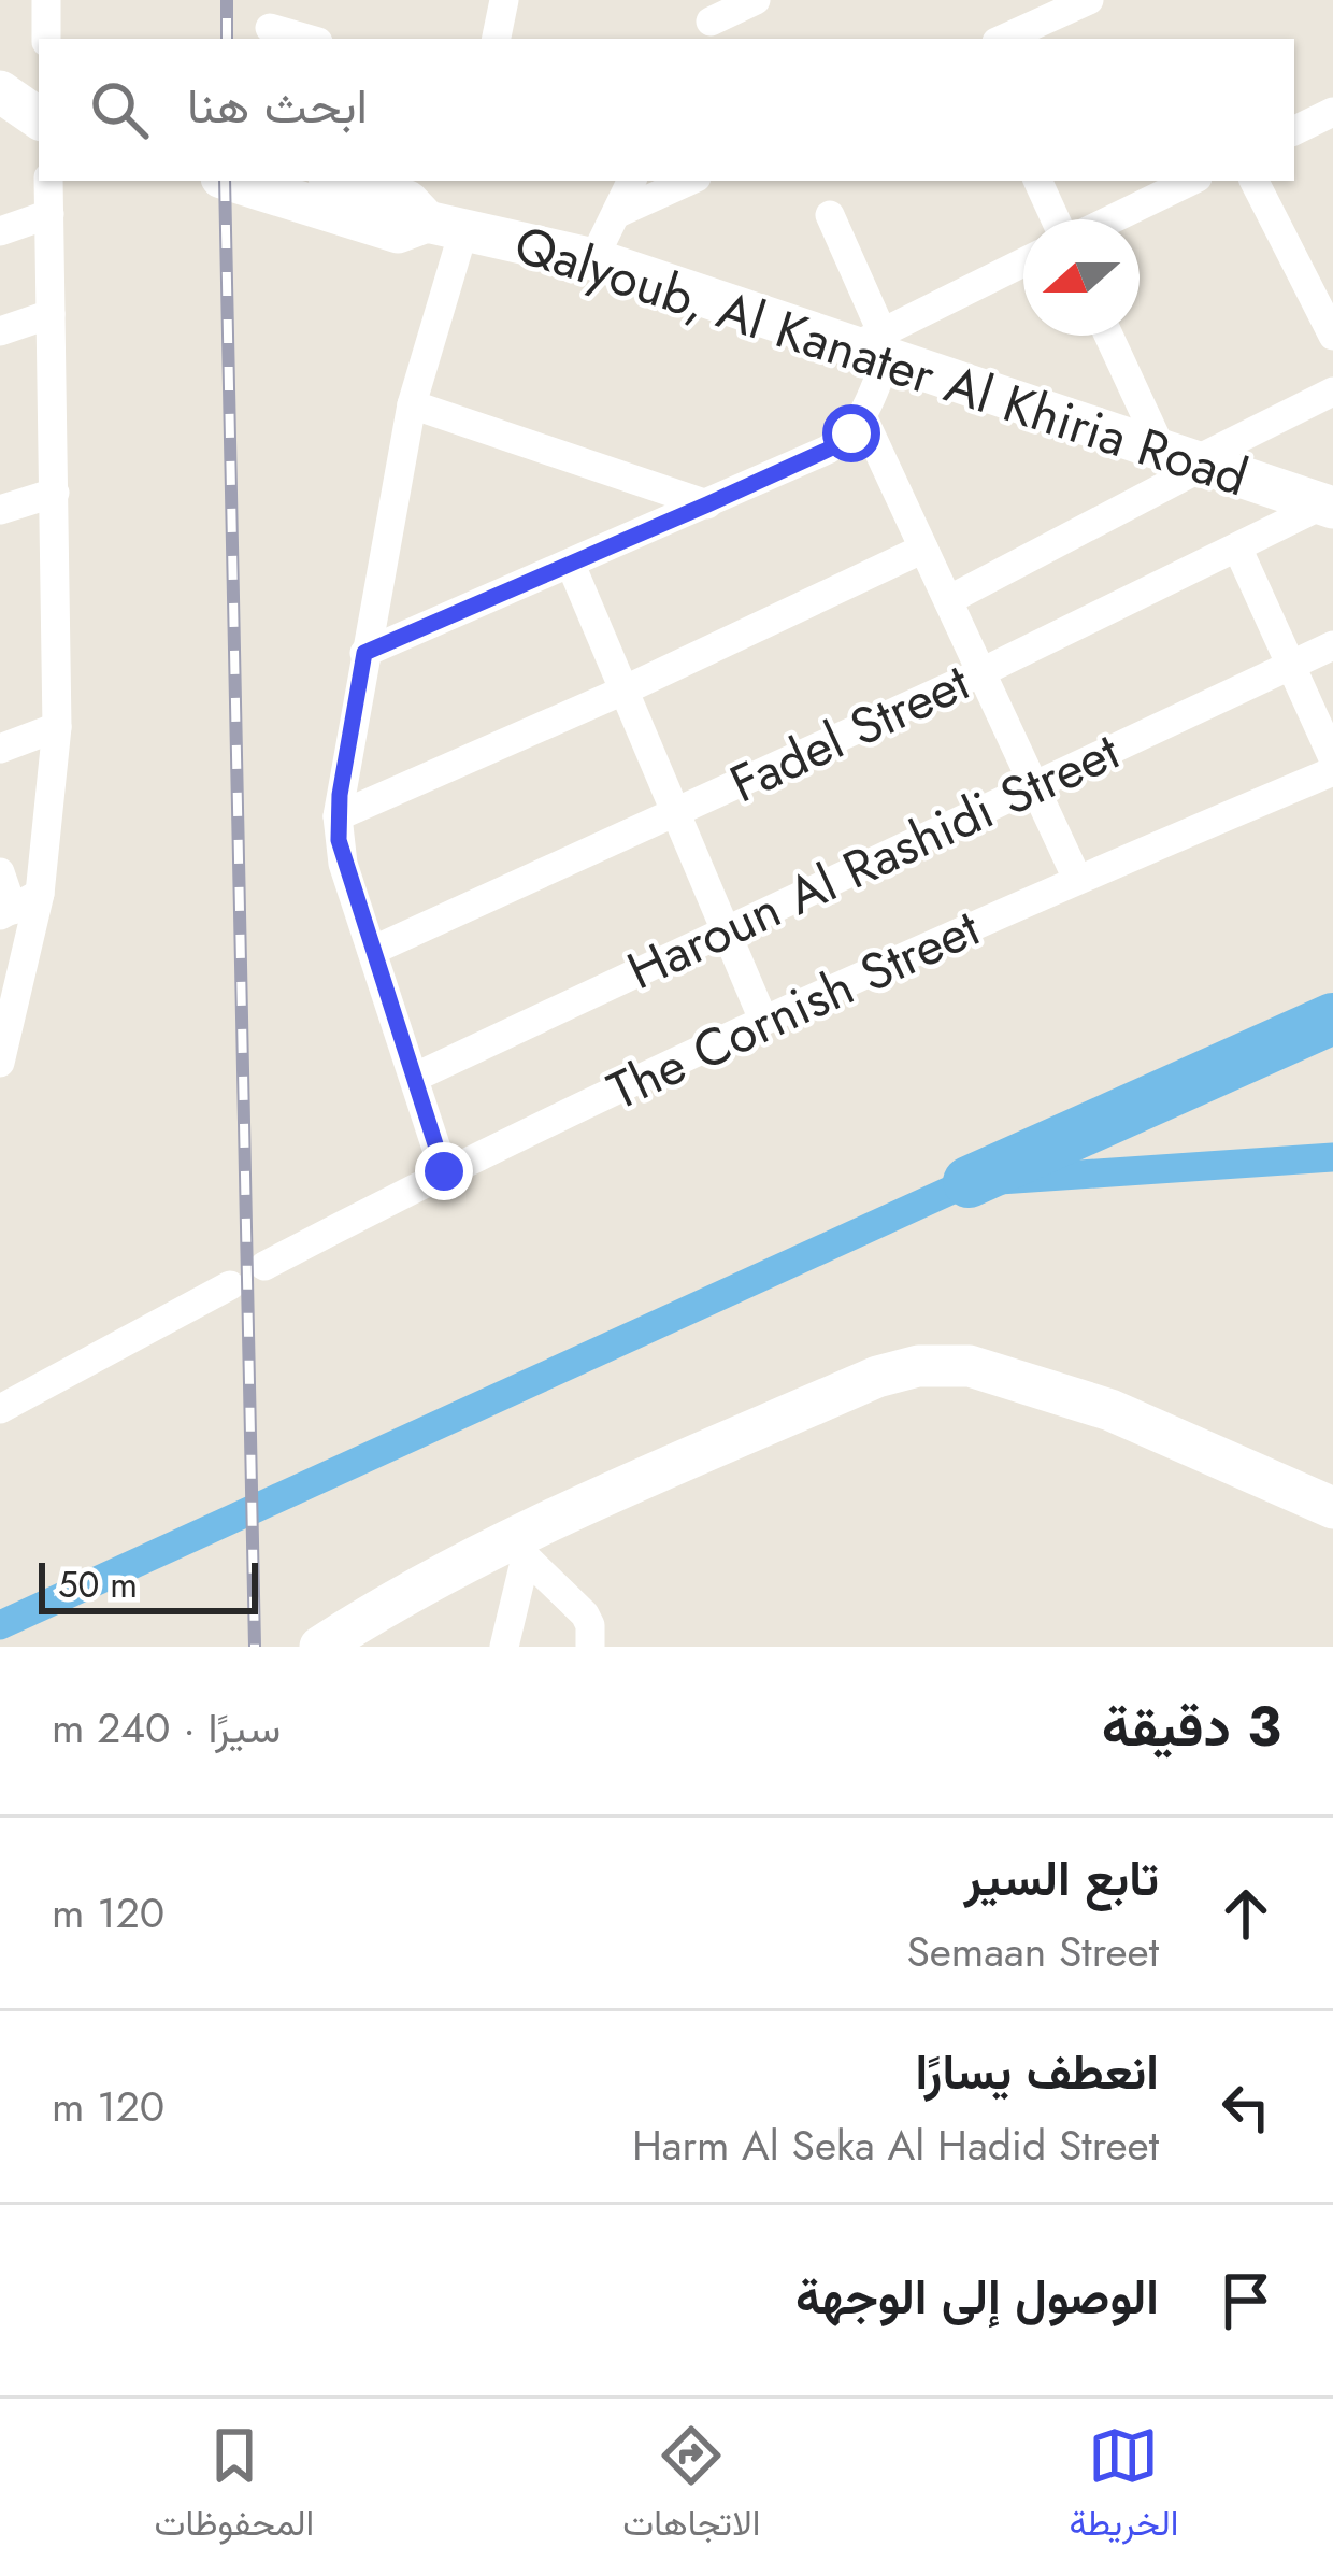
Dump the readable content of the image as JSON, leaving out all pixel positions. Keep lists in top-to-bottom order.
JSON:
{
  "streets": {
    "main road": ["Qalyoub, Al Kanater Al Khiria Road"],
    "street": ["Fadel Street", "Haroun Al Rashidi Street", "The Cornish Street"]
  },
  "crossings": [
    ["Qalyoub, Al Kanater Al Khiria Road", "Fadel Street"]
  ],
  "scale_bar": "50 m",
  "north": "left",
  "page": {
    "search": "ابحث هنا",
    "scale": "50 m",
    "heading": ["3 دقيقة", "سيرًا · 240 m"],
    "list": [
      ["تابع السير", "Semaan Street", "120 m"],
      ["انعطف يسارًا", "Harm Al Seka Al Hadid Street", "120 m"],
      "الوصول إلى الوجهة"
    ],
    "nav": ["الخريطة", "الاتجاهات", "المحفوظات"]
  }
}
